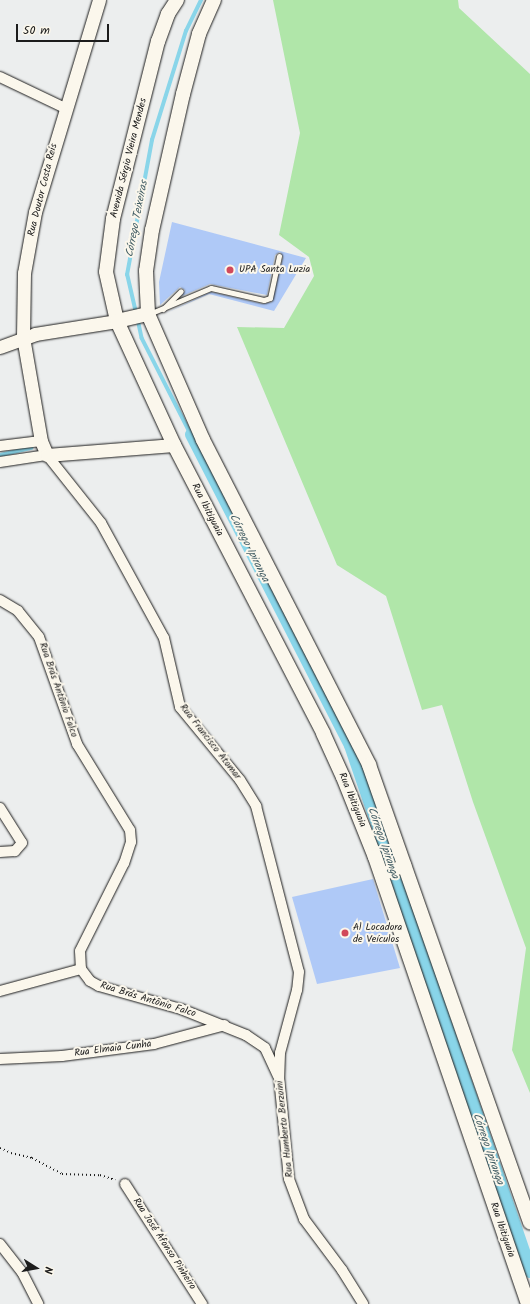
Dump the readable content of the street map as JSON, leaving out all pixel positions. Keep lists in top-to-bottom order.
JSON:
{
  "streets": {
    "main road": ["Avenida Sérgio Vieira Mendes", "Rua Ibitiguaia"],
    "street": [
      "Rua Doutor Costa Reis",
      "Rua Brás Antônio Falco",
      "Rua Francisco Atomar",
      "Rua Elmaia Cunha",
      "Rua Humberto Berzoini",
      "Rua José Afonso Pinheiro"
    ]
  },
  "crossings": [
    ["Avenida Sérgio Vieira Mendes", "Rua Ibitiguaia"],
    ["Rua Doutor Costa Reis", "Rua Francisco Atomar"],
    ["Rua Brás Antônio Falco", "Rua Elmaia Cunha"],
    ["Rua Brás Antônio Falco", "Rua Humberto Berzoini"],
    ["Rua Francisco Atomar", "Rua Humberto Berzoini"]
  ],
  "water": ["Córrego Teixeiras", "Córrego Ipiranga"],
  "places": ["UPA Santa Luzia", "Al Locadora de Veículos"],
  "scale_bar": "50 m",
  "north": "right"
}
